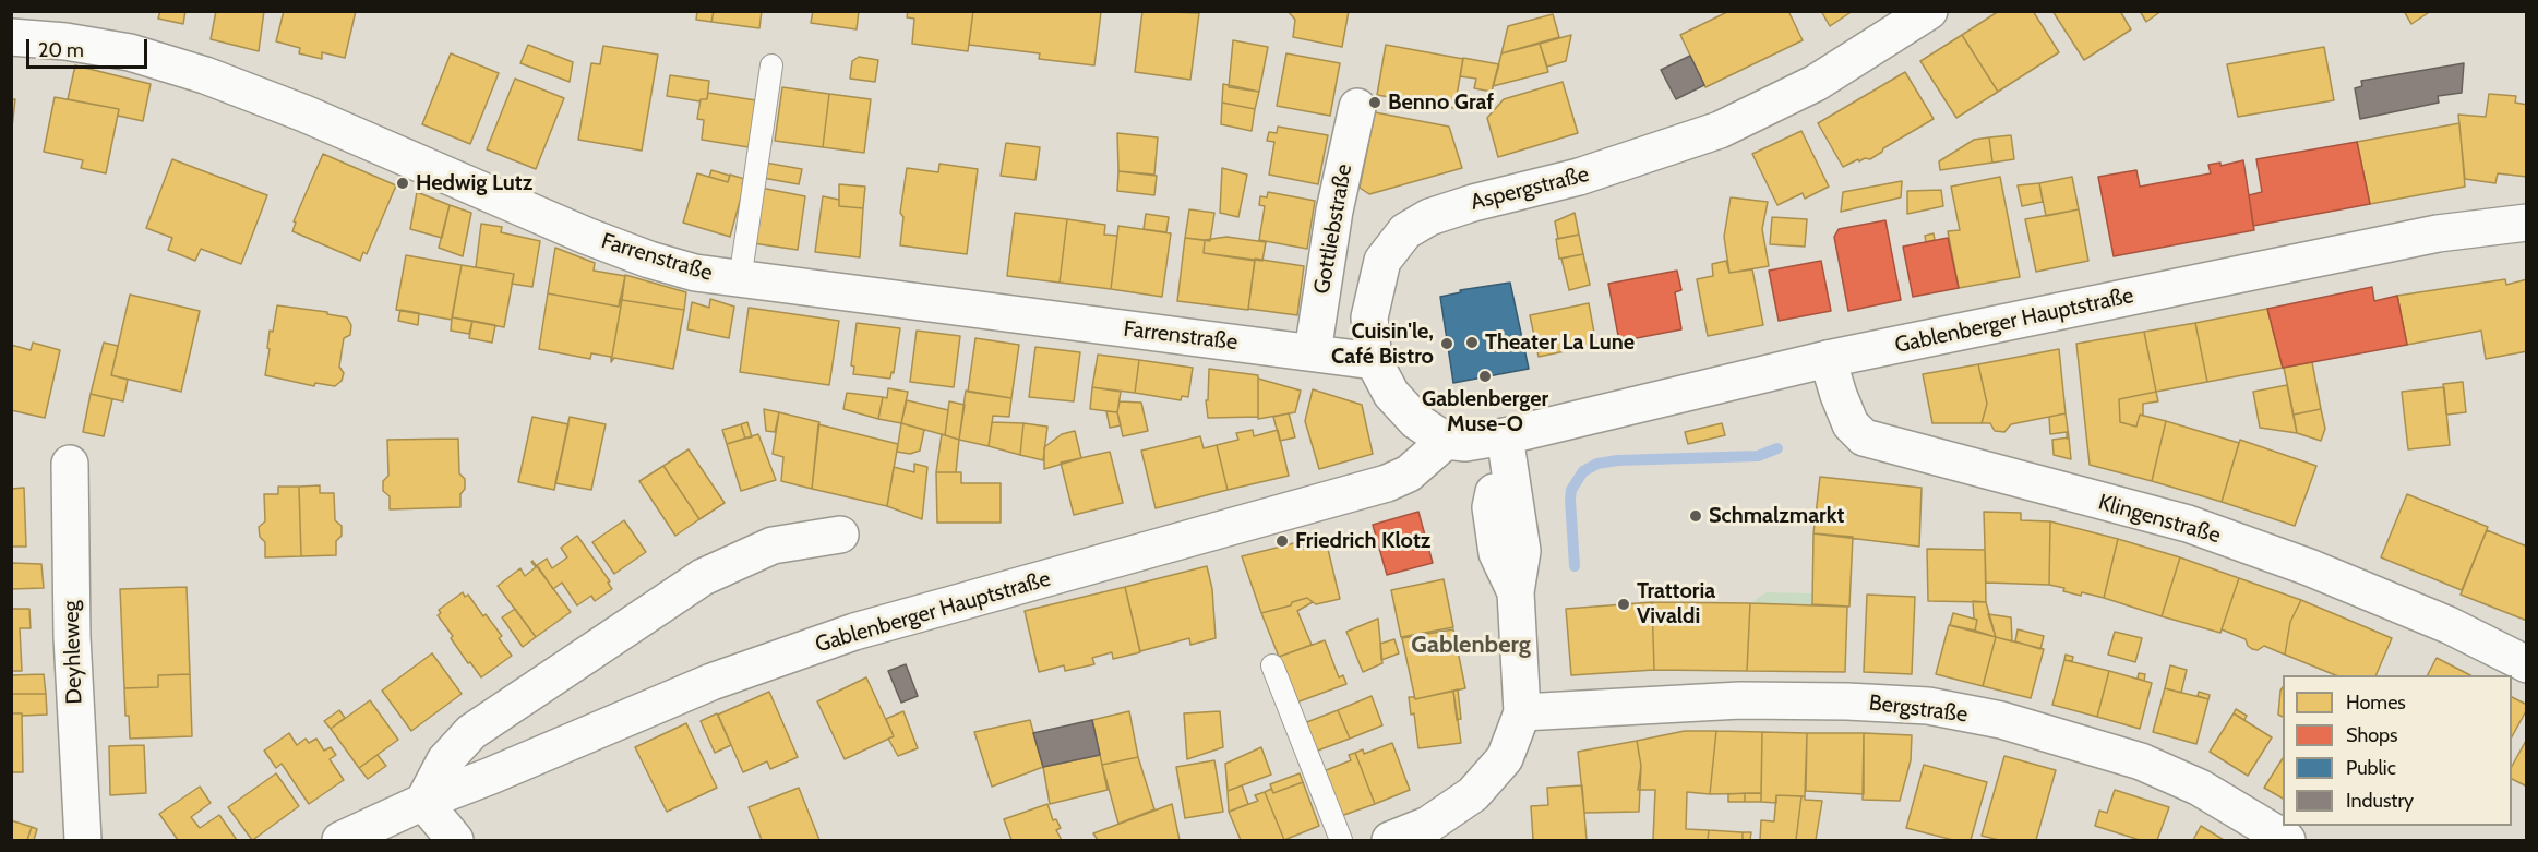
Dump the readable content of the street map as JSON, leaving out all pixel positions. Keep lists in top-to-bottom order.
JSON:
{
  "streets": {
    "street": [
      "Aspergstraße",
      "Gottliebstraße",
      "Farrenstraße",
      "Gablenberger Hauptstraße",
      "Klingenstraße",
      "Deyhleweg",
      "Bergstraße"
    ]
  },
  "crossings": [
    ["Aspergstraße", "Farrenstraße"],
    ["Aspergstraße", "Gablenberger Hauptstraße"],
    ["Gottliebstraße", "Farrenstraße"],
    ["Gablenberger Hauptstraße", "Klingenstraße"]
  ],
  "districts": ["Gablenberg"],
  "places": [
    "Benno Graf",
    "Hedwig Lutz",
    "Theater La Lune",
    "Cuisin'le, Café Bistro",
    "Gablenberger Muse-O",
    "Schmalzmarkt",
    "Friedrich Klotz",
    "Trattoria Vivaldi"
  ],
  "legend": [
    "Homes",
    "Shops",
    "Public",
    "Industry"
  ],
  "scale_bar": "20 m"
}
